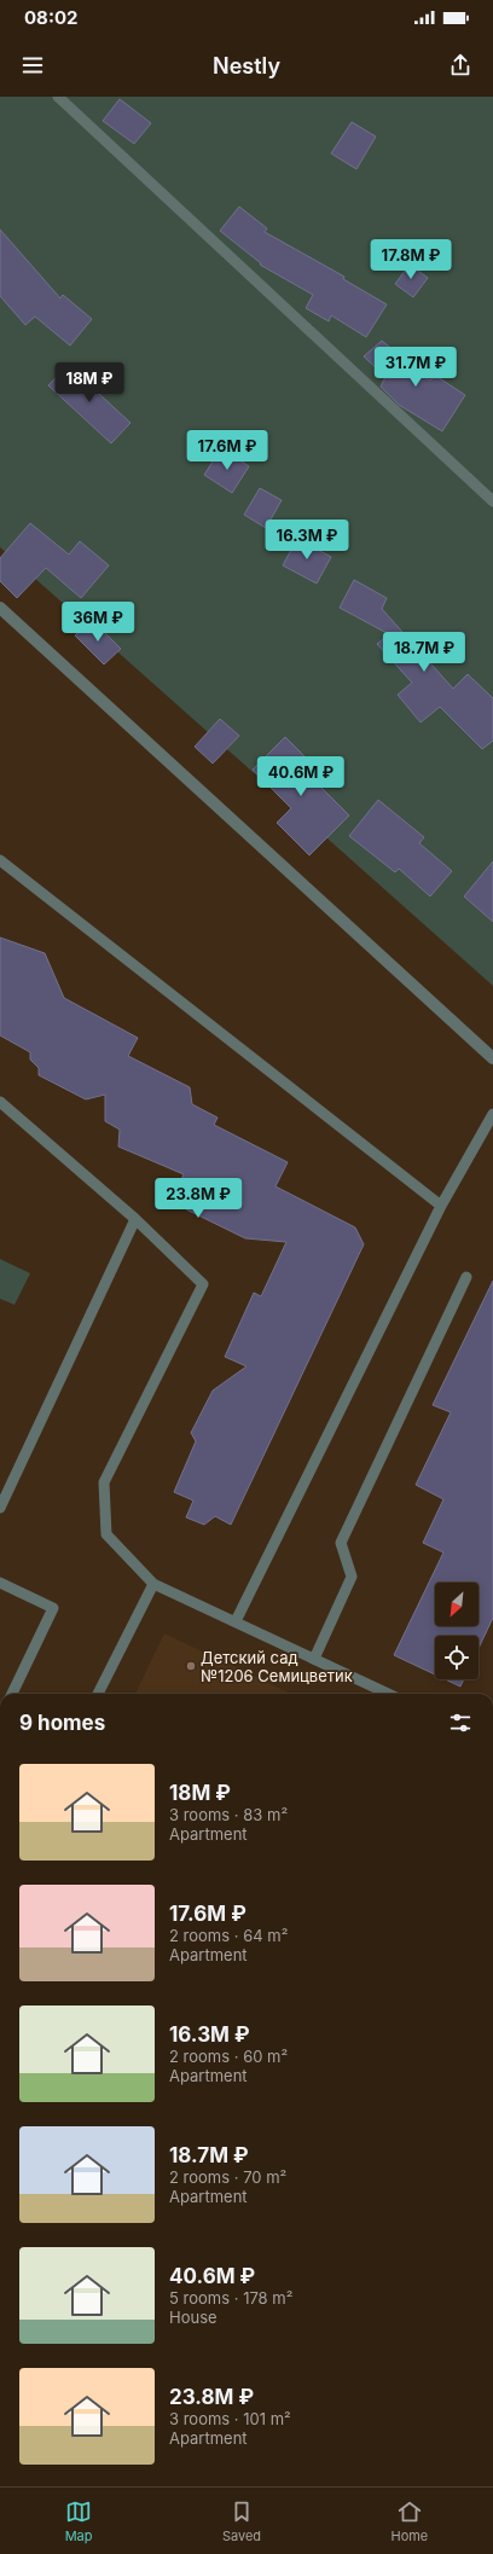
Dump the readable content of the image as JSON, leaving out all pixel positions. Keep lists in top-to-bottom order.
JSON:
{
  "places": ["Детский сад №1206 Семицветик"],
  "north": "bottom left",
  "page": {
    "status": "08:02",
    "header": "Nestly",
    "price": [
      "17.8M ₽",
      "31.7M ₽",
      "18M ₽",
      "17.6M ₽",
      "16.3M ₽",
      "36M ₽",
      "18.7M ₽",
      "40.6M ₽",
      "23.8M ₽"
    ],
    "heading": "9 homes",
    "list": [
      {
        "name": "18M ₽",
        "note": "3 rooms · 83 m² · Apartment"
      },
      {
        "name": "17.6M ₽",
        "note": "2 rooms · 64 m² · Apartment"
      },
      {
        "name": "16.3M ₽",
        "note": "2 rooms · 60 m² · Apartment"
      },
      {
        "name": "18.7M ₽",
        "note": "2 rooms · 70 m² · Apartment"
      },
      {
        "name": "40.6M ₽",
        "note": "5 rooms · 178 m² · House"
      },
      {
        "name": "23.8M ₽",
        "note": "3 rooms · 101 m² · Apartment"
      }
    ],
    "tabs": ["Map", "Saved", "Home"]
  }
}
